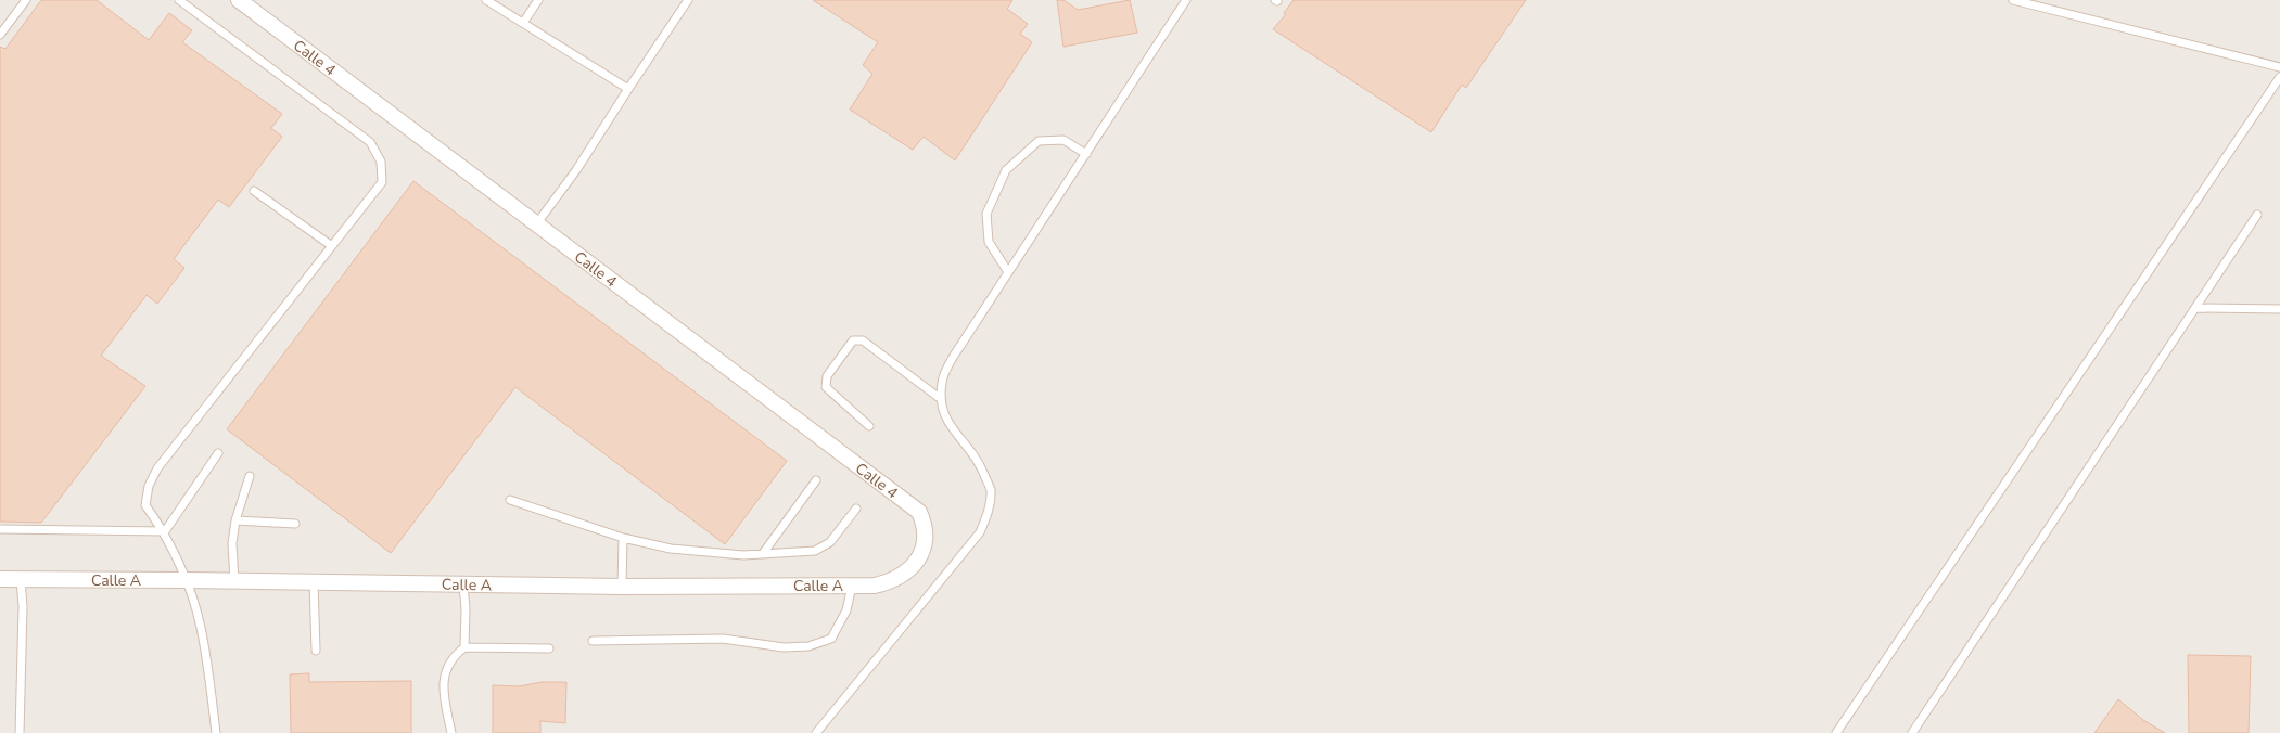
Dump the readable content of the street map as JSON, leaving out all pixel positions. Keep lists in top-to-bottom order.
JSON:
{
  "streets": {
    "street": ["Calle 4", "Calle A"]
  },
  "crossings": [
    ["Calle 4", "Calle A"]
  ]
}
